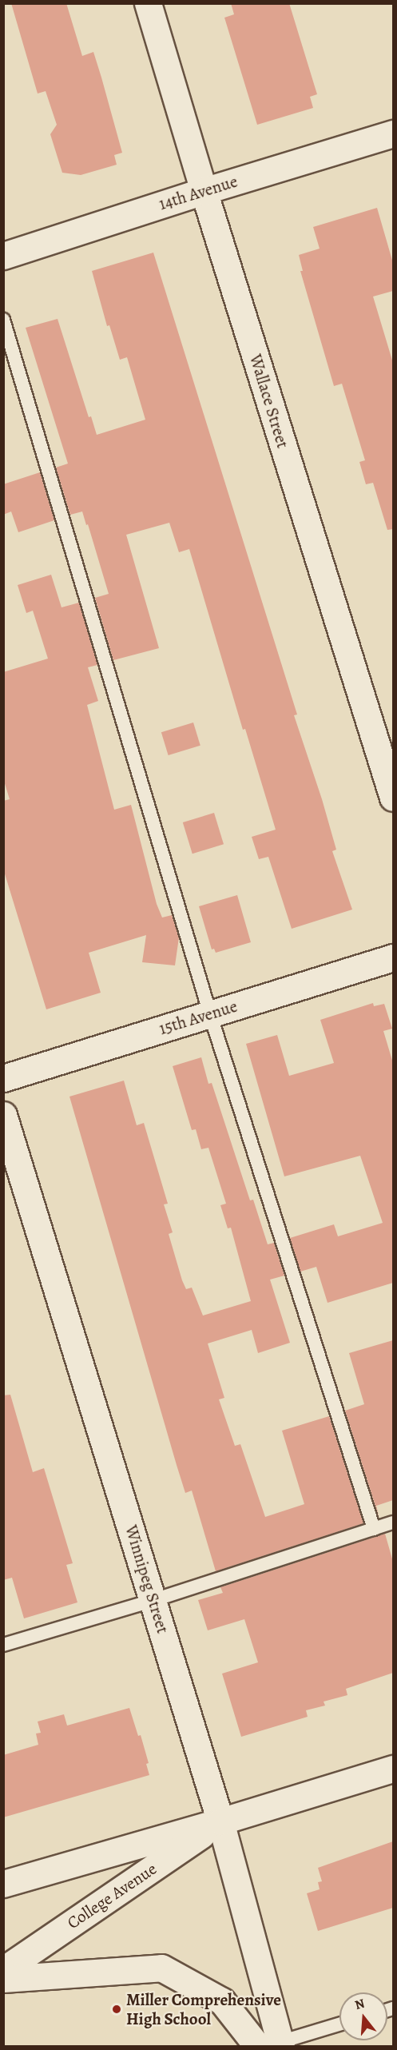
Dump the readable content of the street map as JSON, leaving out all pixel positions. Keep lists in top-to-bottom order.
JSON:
{
  "streets": {
    "street": [
      "14th Avenue",
      "Wallace Street",
      "15th Avenue",
      "Winnipeg Street",
      "College Avenue"
    ]
  },
  "crossings": [
    ["14th Avenue", "Wallace Street"],
    ["Winnipeg Street", "College Avenue"]
  ],
  "places": ["Miller Comprehensive High School"],
  "north": "top"
}
